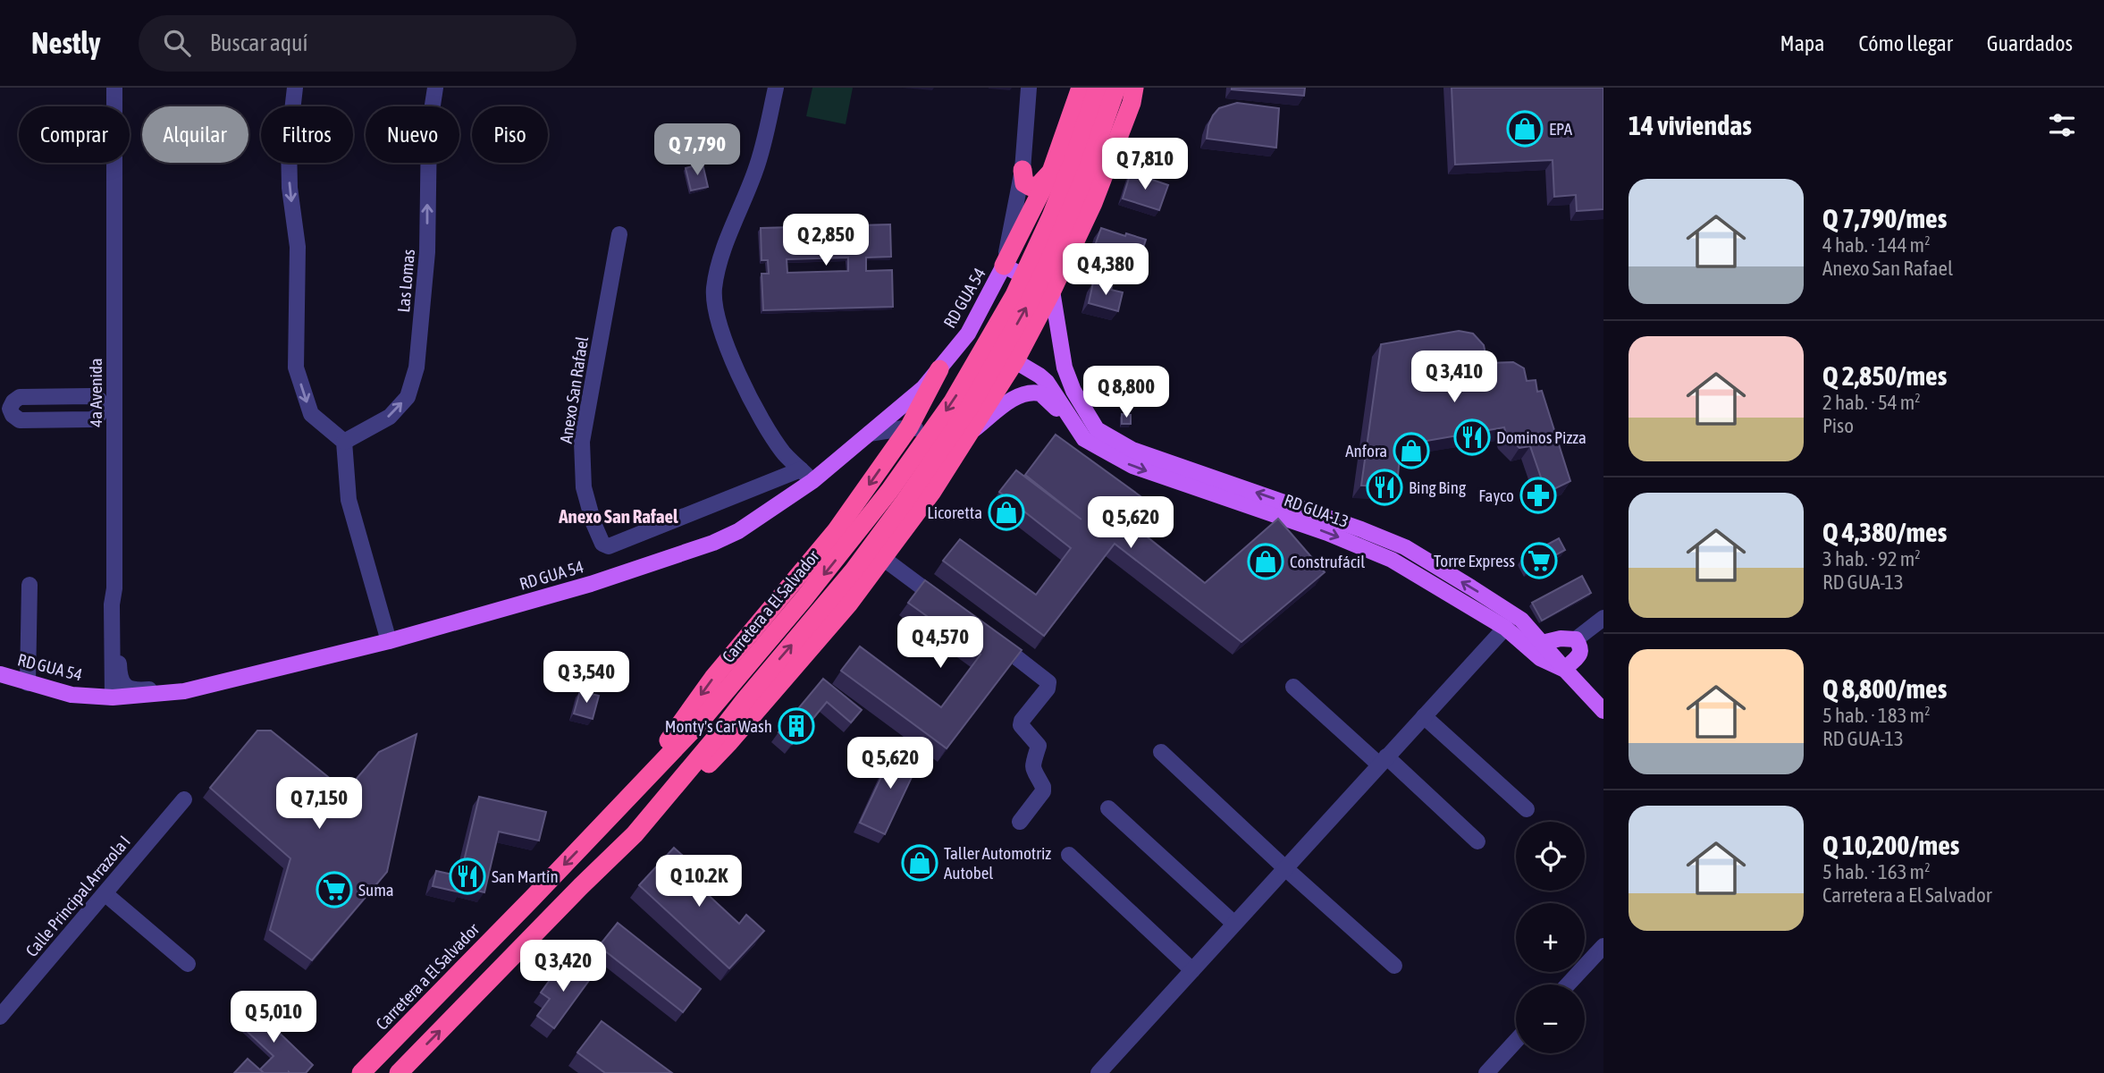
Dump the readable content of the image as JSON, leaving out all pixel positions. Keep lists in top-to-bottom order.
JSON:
{
  "streets": {
    "highway": ["Carretera a El Salvador"],
    "main road": ["RD GUA 54", "RD GUA-13"],
    "street": [
      "Las Lomas",
      "Anexo San Rafael",
      "4a Avenida",
      "Calle Principal Arrazola I"
    ]
  },
  "crossings": [
    ["RD GUA 54", "Anexo San Rafael"],
    ["RD GUA 54", "4a Avenida"],
    ["RD GUA 54", "RD GUA-13"]
  ],
  "one_way": ["Las Lomas"],
  "districts": ["Anexo San Rafael"],
  "places": {
    "shop": [
      "EPA",
      "Anfora",
      "Licoretta",
      "Construfácil",
      "Taller Automotriz Autobel"
    ],
    "restaurant": ["Dominos Pizza", "Bing Bing", "San Martín"],
    "pharmacy": ["Fayco"],
    "supermarket": ["Torre Express", "Suma"],
    "building": ["Monty's Car Wash"]
  },
  "page": {
    "header": "Nestly",
    "search": "Buscar aquí",
    "nav": ["Mapa", "Cómo llegar", "Guardados"],
    "heading": "14 viviendas",
    "chip": [
      "Comprar",
      "Alquilar",
      "Filtros",
      "Nuevo",
      "Piso"
    ],
    "price": [
      "Q 7,790",
      "Q 7,810",
      "Q 2,850",
      "Q 4,380",
      "Q 3,410",
      "Q 8,800",
      "Q 5,620",
      "Q 4,570",
      "Q 3,540",
      "Q 5,620",
      "Q 7,150",
      "Q 10.2K",
      "Q 3,420",
      "Q 5,010"
    ],
    "list": [
      {
        "name": "Q 7,790/mes",
        "note": "4 hab. · 144 m² · Anexo San Rafael"
      },
      {
        "name": "Q 2,850/mes",
        "note": "2 hab. · 54 m² · Piso"
      },
      {
        "name": "Q 4,380/mes",
        "note": "3 hab. · 92 m² · RD GUA-13"
      },
      {
        "name": "Q 8,800/mes",
        "note": "5 hab. · 183 m² · RD GUA-13"
      },
      {
        "name": "Q 10,200/mes",
        "note": "5 hab. · 163 m² · Carretera a El Salvador"
      }
    ],
    "map_buttons": ["+", "−"]
  }
}
